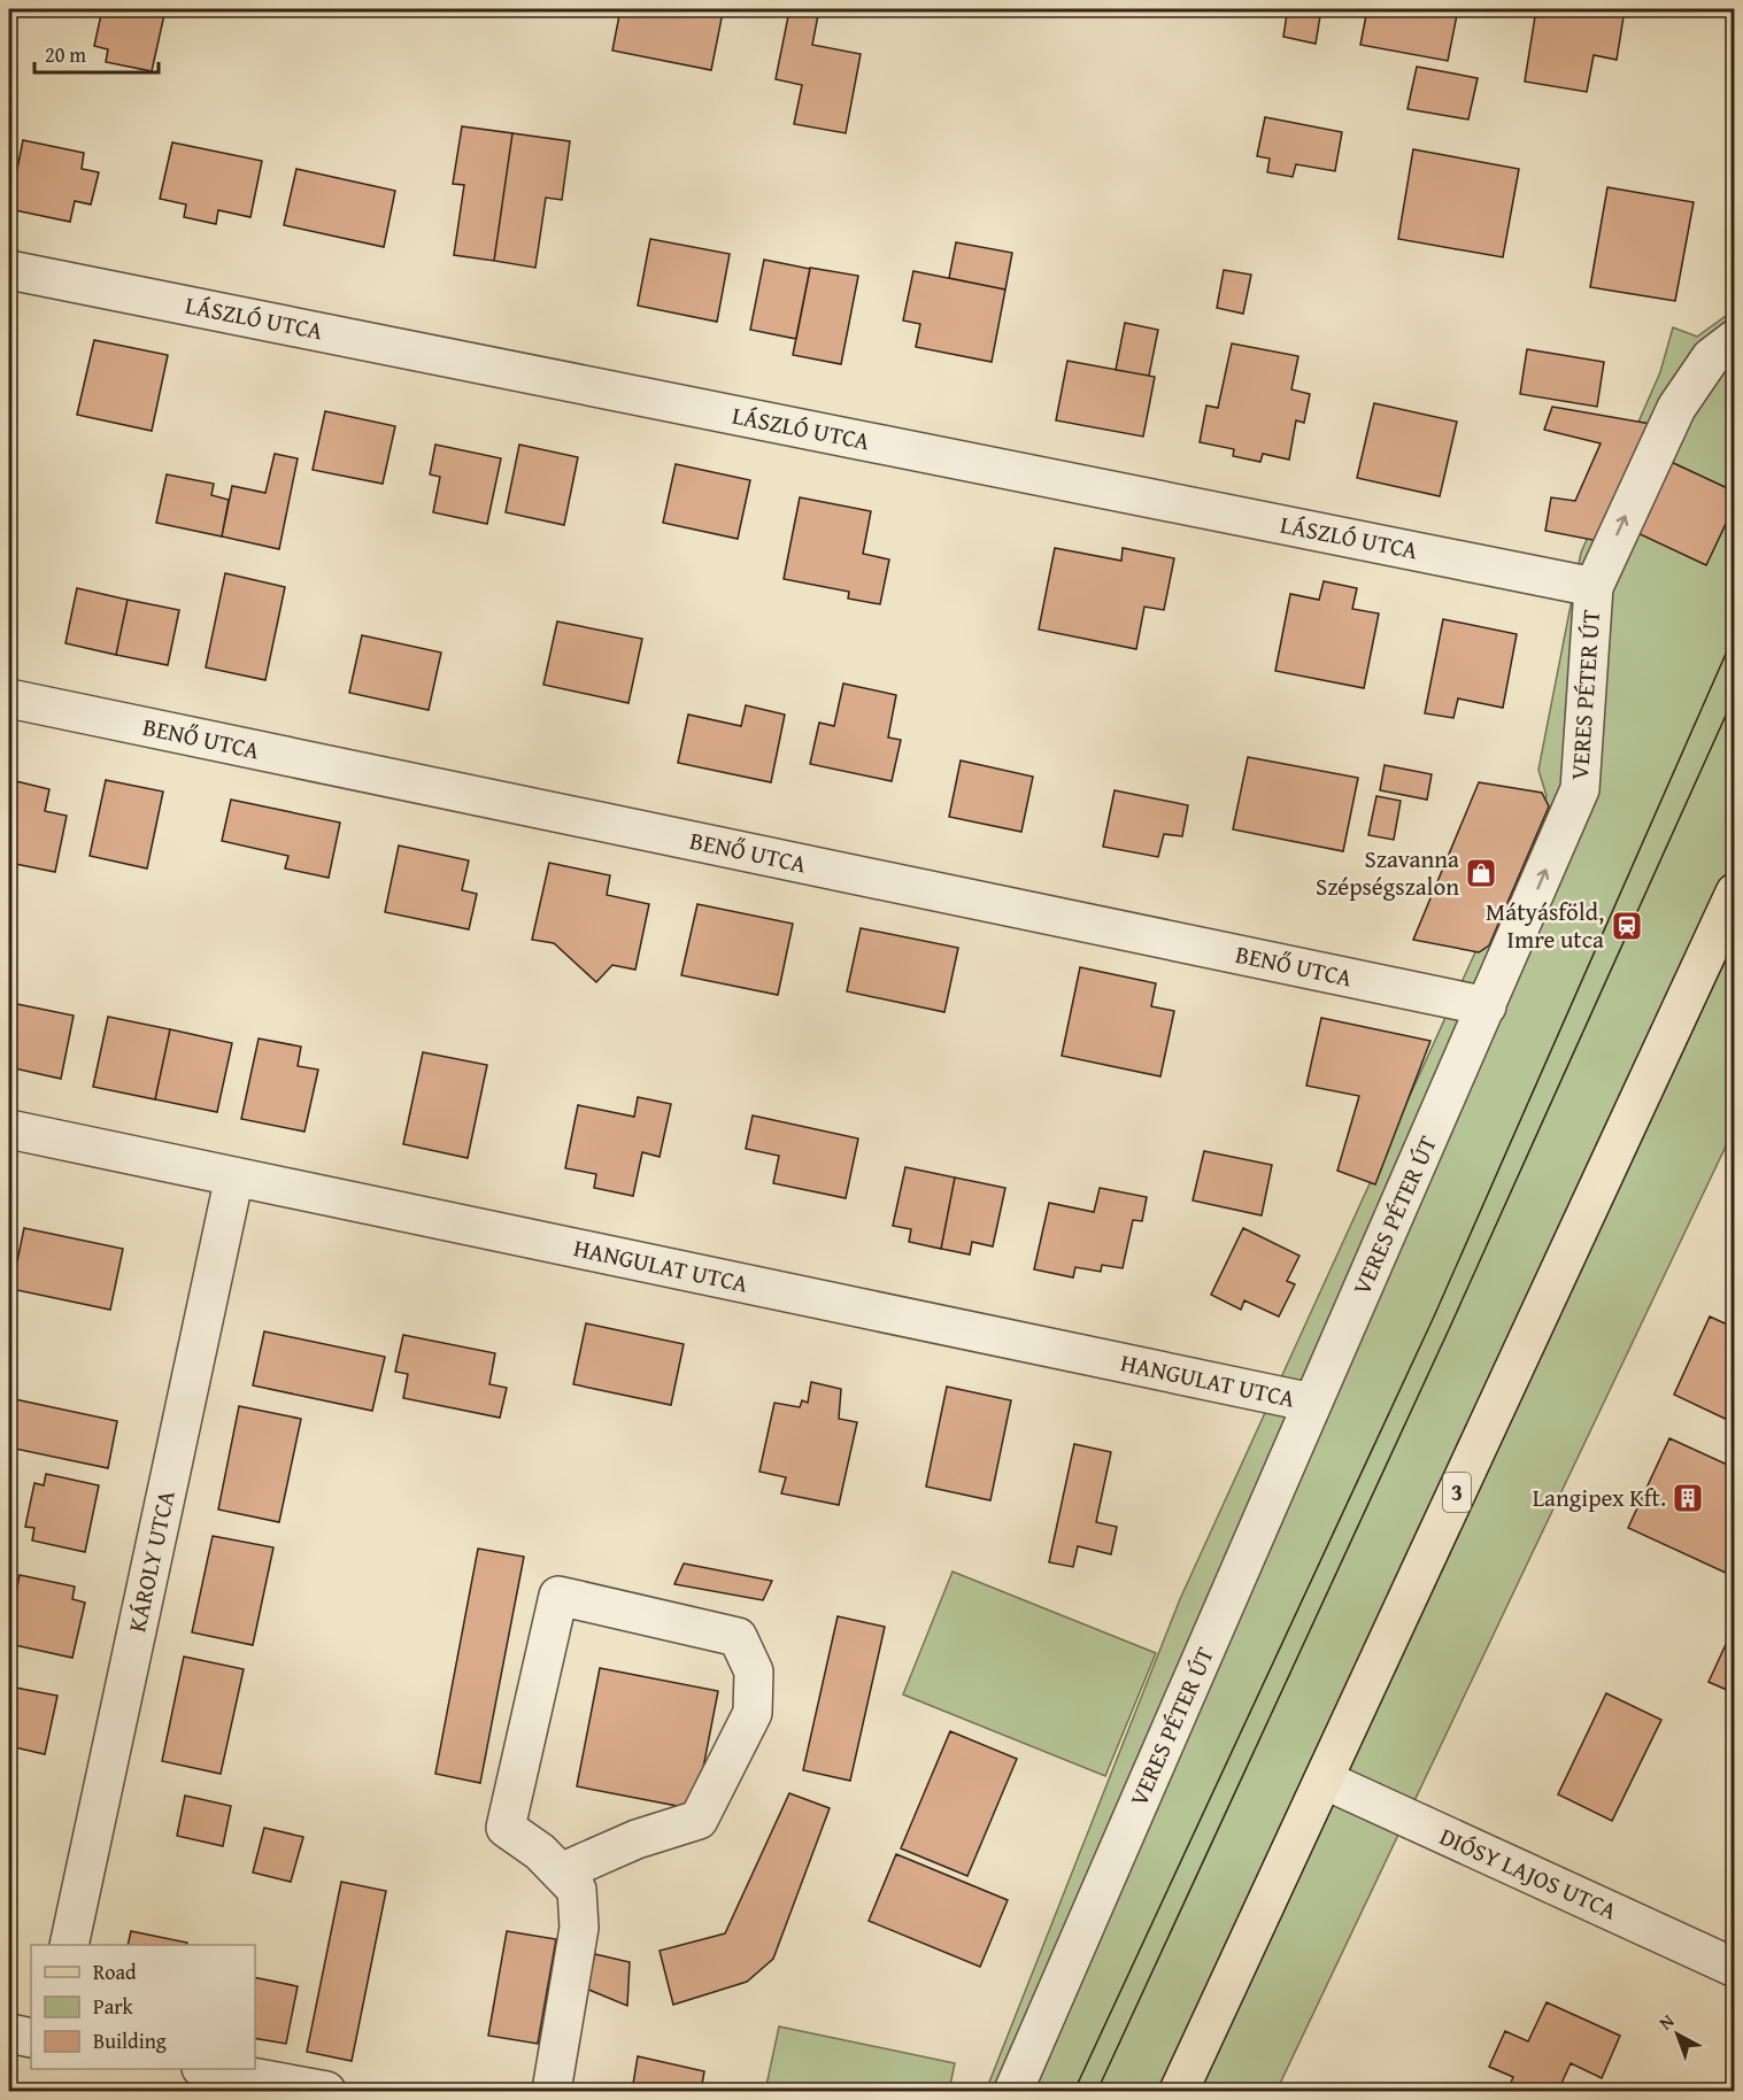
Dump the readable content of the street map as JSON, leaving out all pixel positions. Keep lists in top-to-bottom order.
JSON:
{
  "streets": {
    "main road": ["3"],
    "street": [
      "LÁSZLÓ UTCA",
      "VERES PÉTER ÚT",
      "BENŐ UTCA",
      "HANGULAT UTCA",
      "KÁROLY UTCA",
      "DIÓSY LAJOS UTCA"
    ]
  },
  "crossings": [
    ["LÁSZLÓ UTCA", "VERES PÉTER ÚT"],
    ["VERES PÉTER ÚT", "BENŐ UTCA"],
    ["VERES PÉTER ÚT", "HANGULAT UTCA"],
    ["HANGULAT UTCA", "KÁROLY UTCA"],
    ["3", "DIÓSY LAJOS UTCA"]
  ],
  "one_way": ["VERES PÉTER ÚT"],
  "places": {
    "shop": ["Szavanna Szépségszalon"],
    "station": ["Mátyásföld, Imre utca"],
    "building": ["Langipex Kft."]
  },
  "legend": ["Road", "Park", "Building"],
  "scale_bar": "20 m",
  "north": "top left"
}
